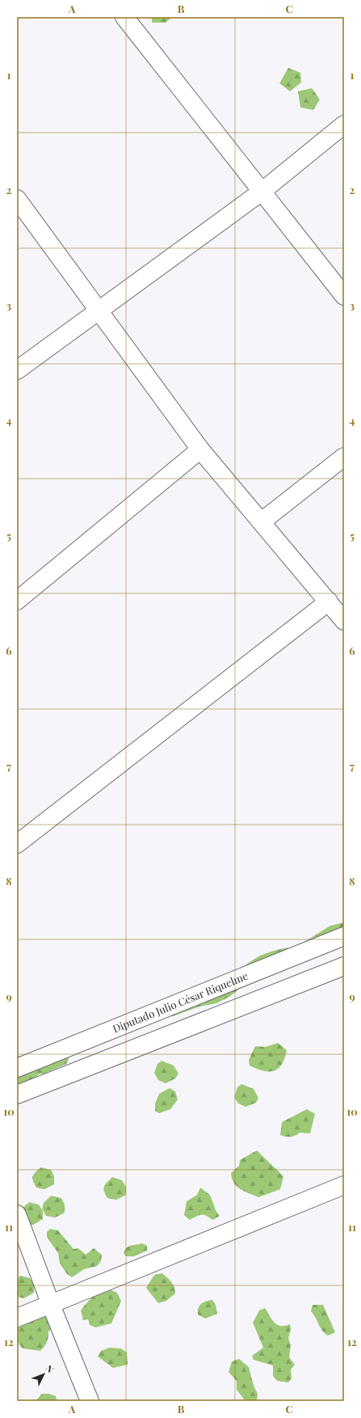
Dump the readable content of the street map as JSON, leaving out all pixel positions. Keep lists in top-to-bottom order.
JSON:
{
  "streets": {
    "street": ["Diputado Julio César Riquelme"]
  },
  "north": "top right",
  "grid": {
    "columns": ["A", "B", "C"],
    "rows": [
      "1",
      "2",
      "3",
      "4",
      "5",
      "6",
      "7",
      "8",
      "9",
      "10",
      "11",
      "12"
    ]
  }
}
